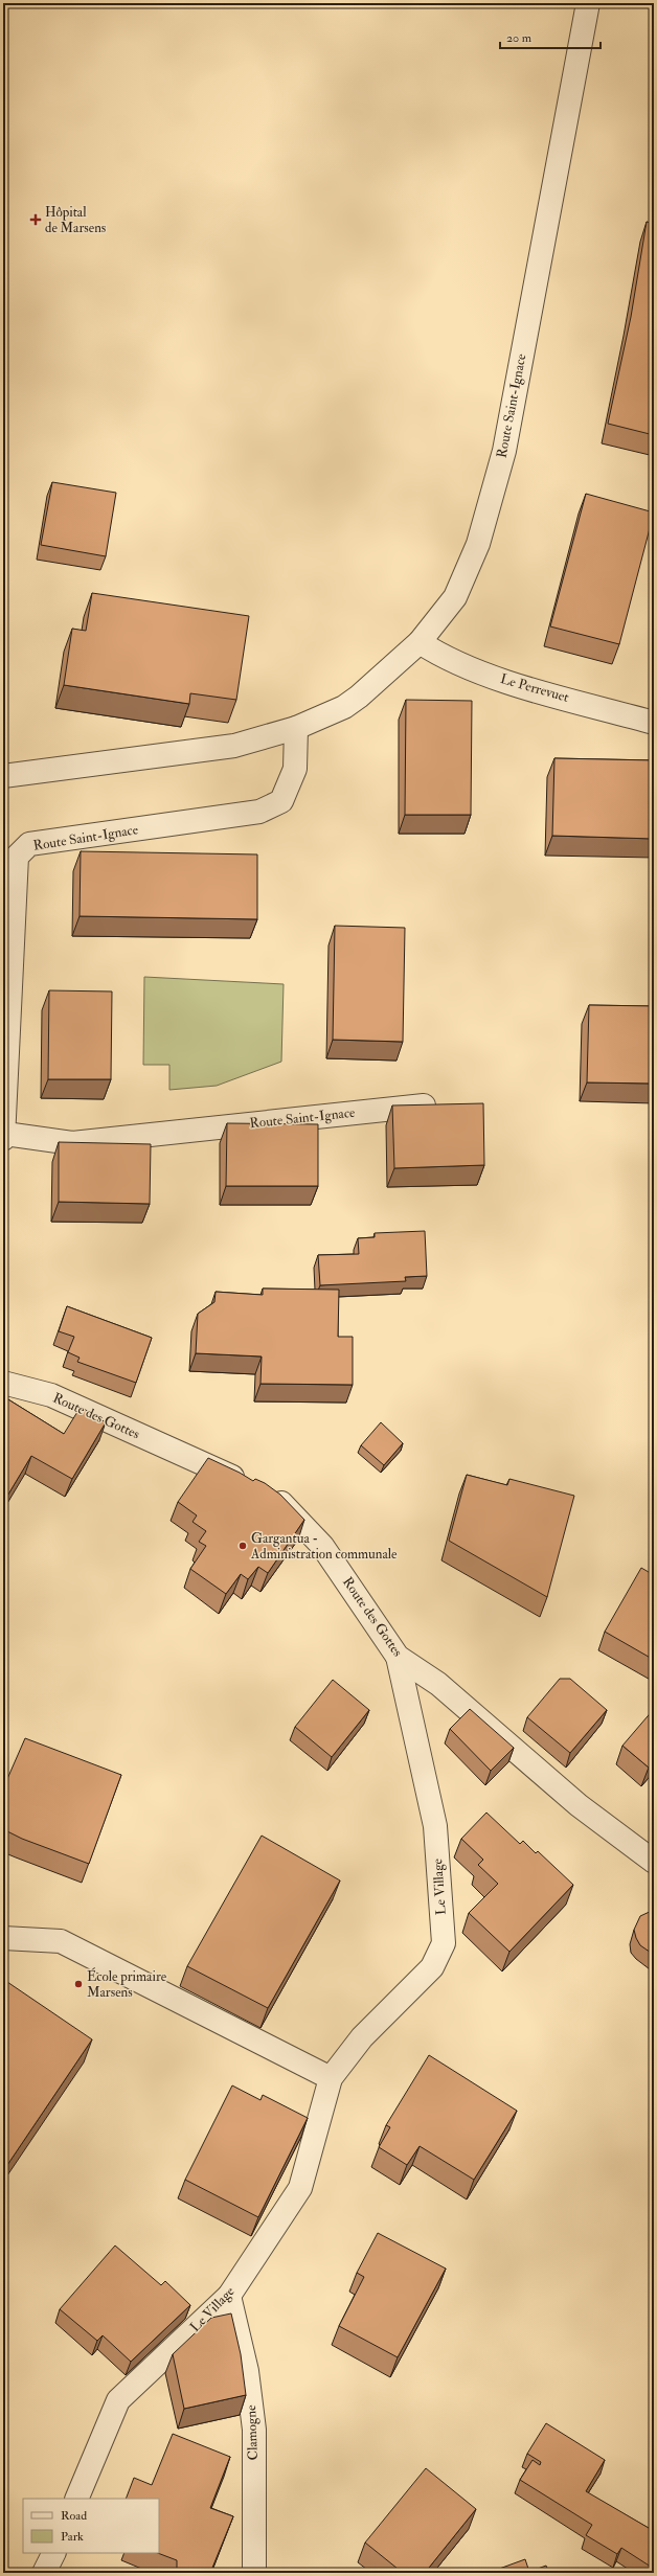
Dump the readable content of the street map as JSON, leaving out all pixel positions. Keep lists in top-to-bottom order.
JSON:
{
  "streets": {
    "street": [
      "Route Saint-Ignace",
      "Le Perrevuet",
      "Route des Gottes",
      "Le Village",
      "Clamogne"
    ]
  },
  "crossings": [
    ["Route Saint-Ignace", "Le Perrevuet"],
    ["Route des Gottes", "Le Village"],
    ["Le Village", "Clamogne"]
  ],
  "places": {
    "health": ["Hôpital de Marsens"],
    "other": ["Gargantua - Administration communale", "École primaire Marsens"]
  },
  "legend": ["Road", "Park"],
  "scale_bar": "20 m"
}
